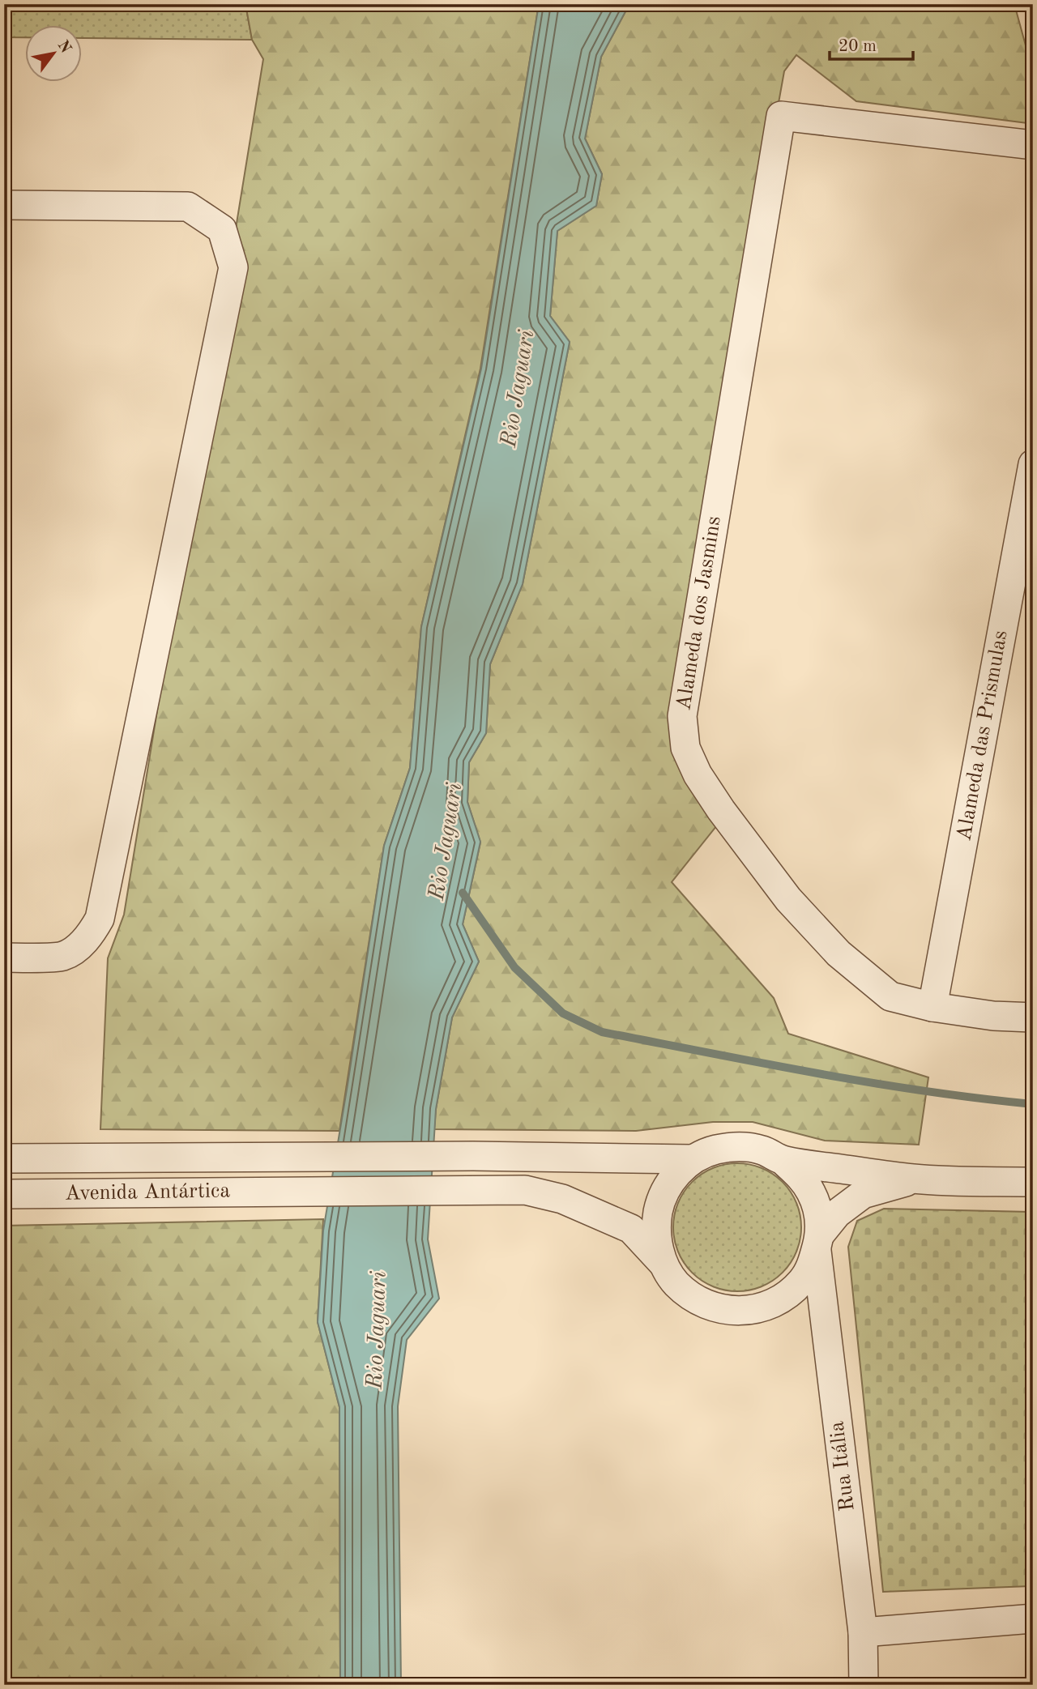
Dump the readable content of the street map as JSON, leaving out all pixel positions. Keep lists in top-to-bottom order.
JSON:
{
  "streets": {
    "street": [
      "Alameda dos Jasmins",
      "Alameda das Prismulas",
      "Avenida Antártica",
      "Rua Itália"
    ]
  },
  "crossings": [
    ["Alameda dos Jasmins", "Alameda das Prismulas"],
    ["Avenida Antártica", "Rua Itália"]
  ],
  "water": ["Rio Jaguari"],
  "scale_bar": "20 m",
  "north": "top right"
}
